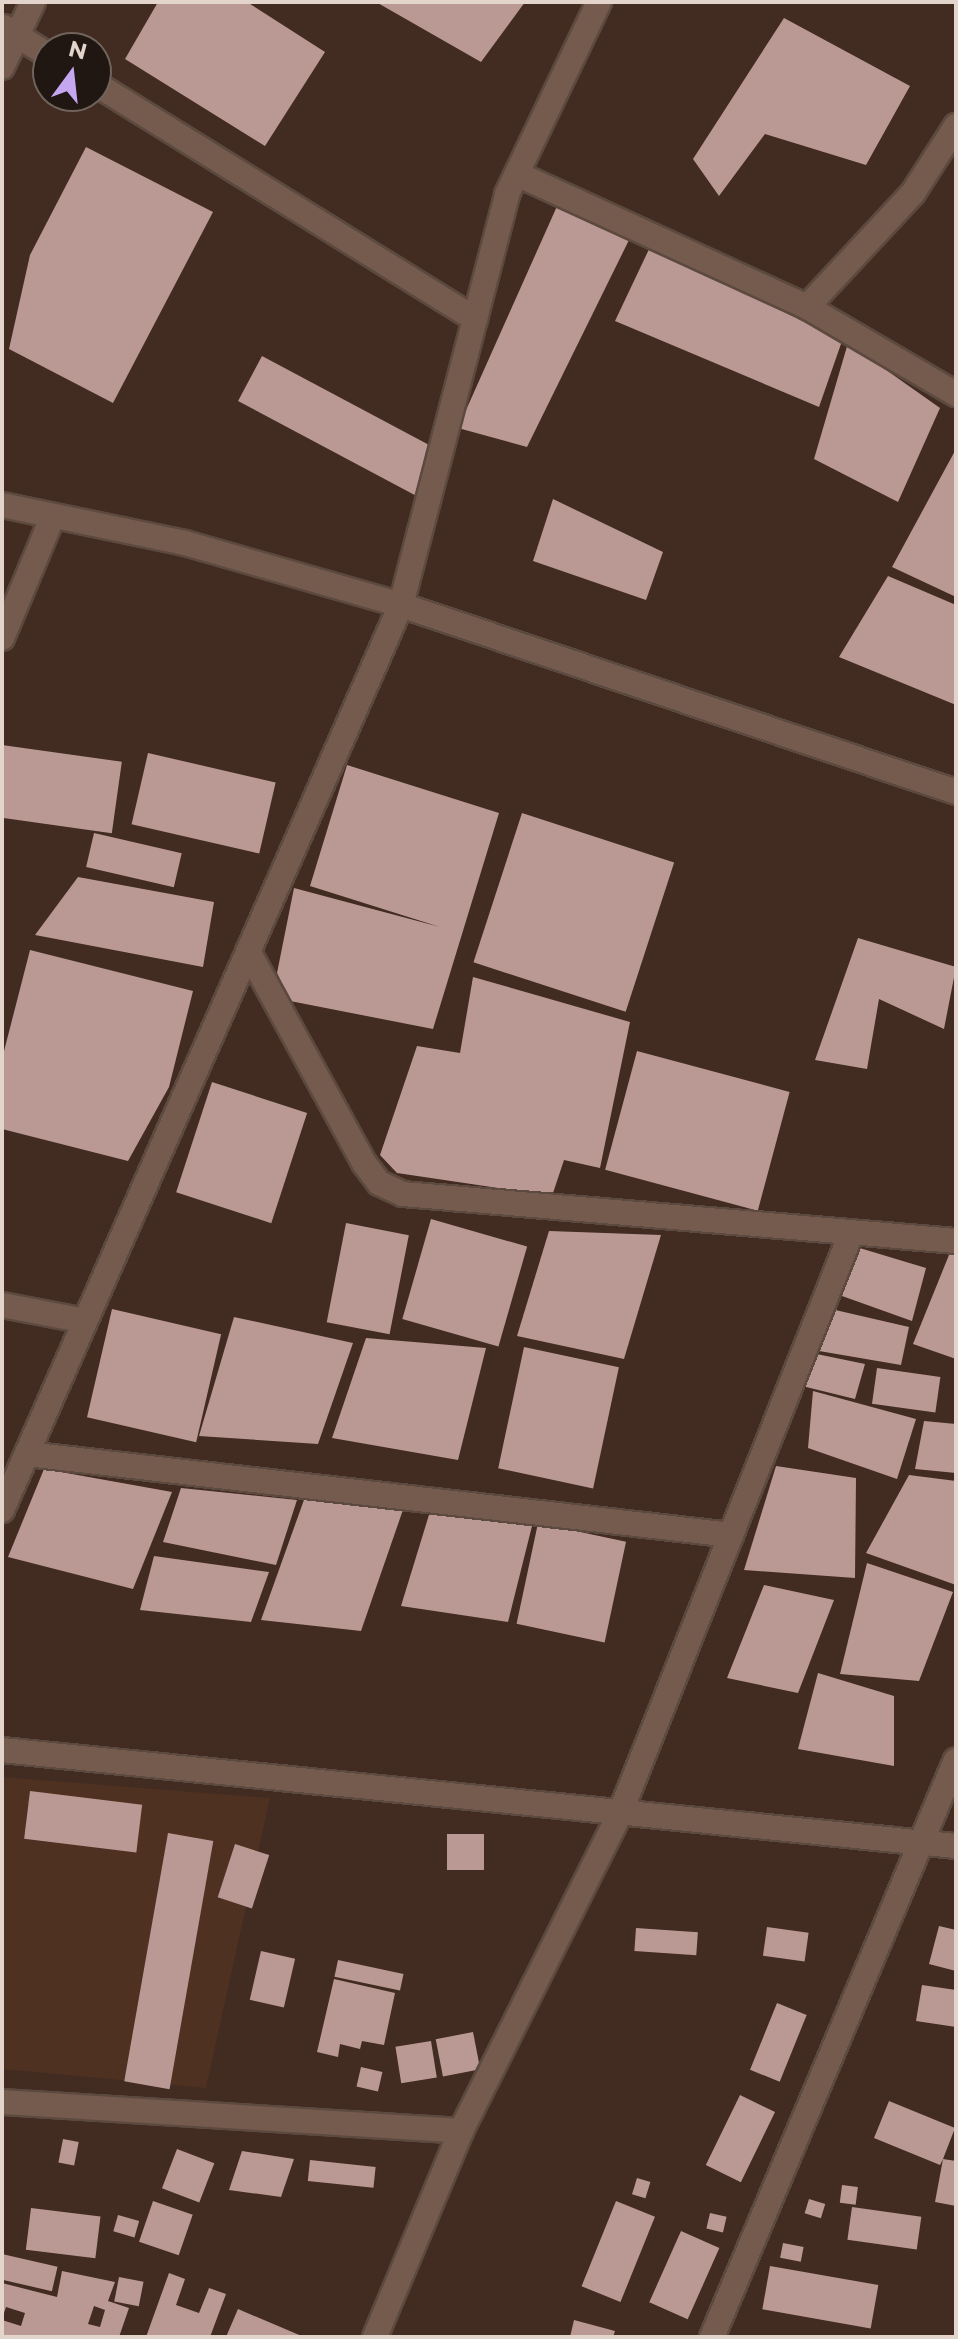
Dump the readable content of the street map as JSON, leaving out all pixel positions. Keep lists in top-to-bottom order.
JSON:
{
  "north": "top"
}
